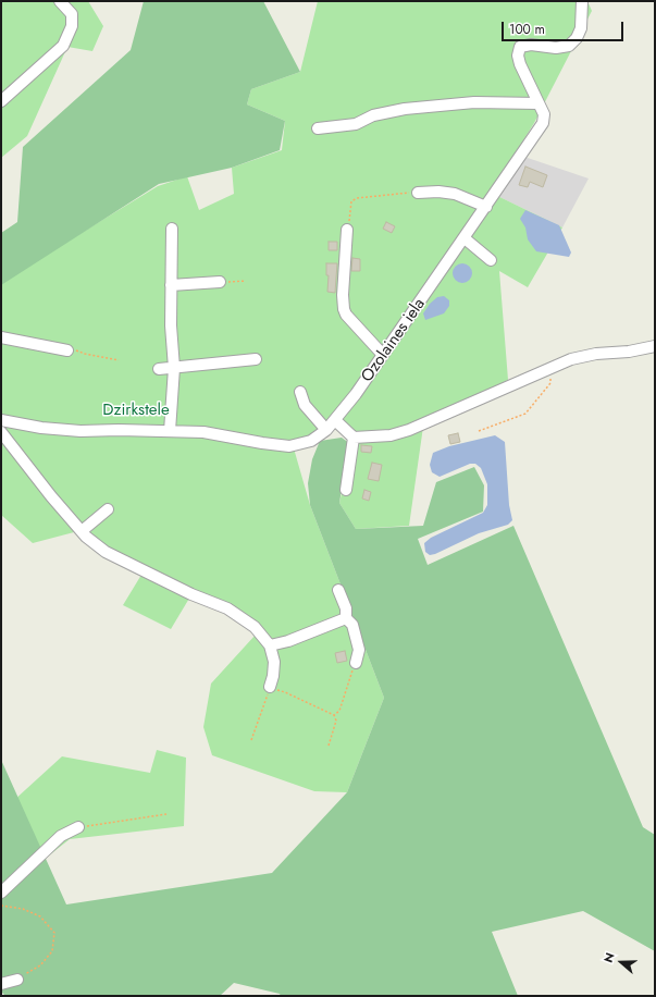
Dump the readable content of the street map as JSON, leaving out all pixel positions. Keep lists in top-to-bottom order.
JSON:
{
  "streets": {
    "street": ["Ozolaines iela"]
  },
  "parks": ["Dzirkstele"],
  "scale_bar": "100 m",
  "north": "left"
}
